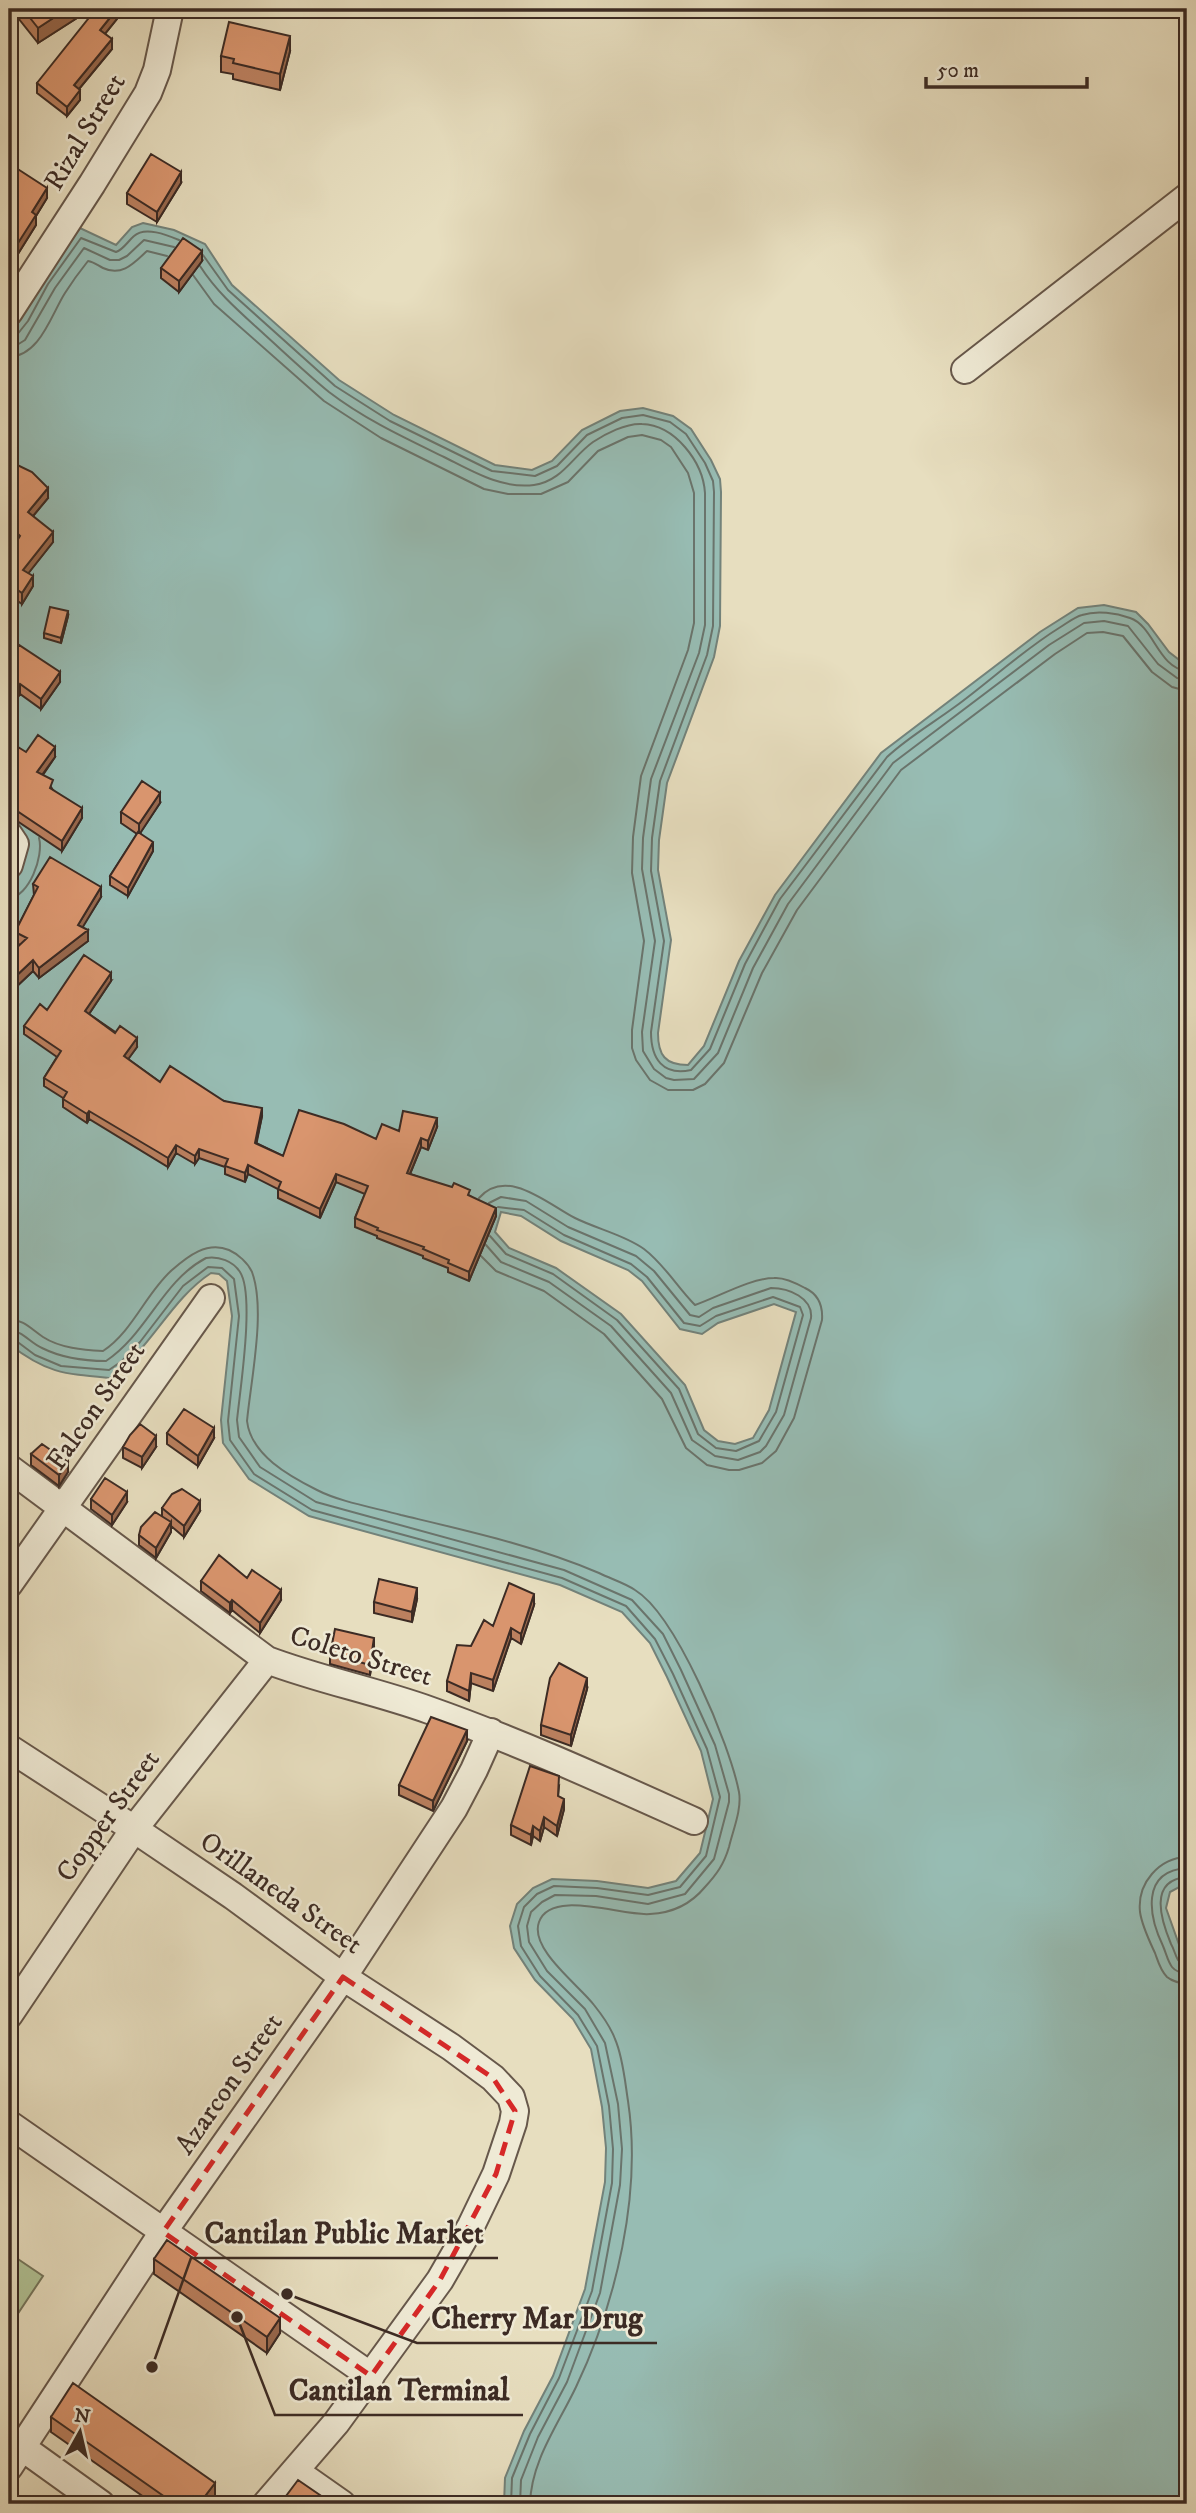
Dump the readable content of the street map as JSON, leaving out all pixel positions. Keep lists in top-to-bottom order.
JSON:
{
  "streets": {
    "street": [
      "Rizal Street",
      "Falcon Street",
      "Coleto Street",
      "Copper Street",
      "Orillaneda Street",
      "Azarcon Street"
    ]
  },
  "crossings": [
    ["Falcon Street", "Coleto Street"],
    ["Coleto Street", "Copper Street"],
    ["Coleto Street", "Azarcon Street"],
    ["Copper Street", "Orillaneda Street"],
    ["Orillaneda Street", "Azarcon Street"]
  ],
  "places": ["Cherry Mar Drug", "Cantilan Terminal", "Cantilan Public Market"],
  "scale_bar": "50 m",
  "north": "top"
}
